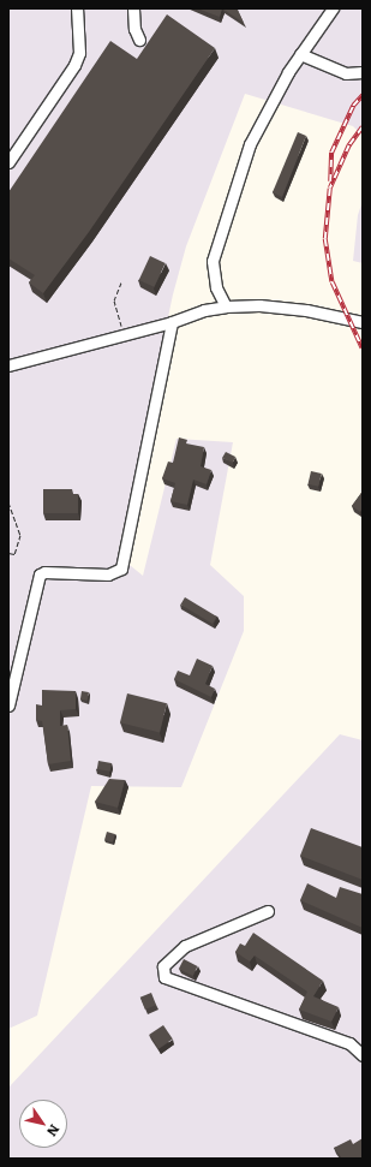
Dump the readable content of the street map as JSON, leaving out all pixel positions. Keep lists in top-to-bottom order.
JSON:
{
  "north": "bottom right"
}
